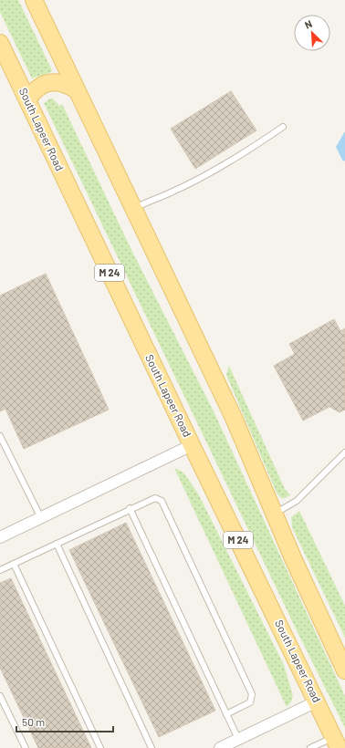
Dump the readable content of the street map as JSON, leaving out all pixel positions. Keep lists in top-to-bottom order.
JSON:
{
  "streets": {
    "main road": ["South Lapeer Road", "M 24"]
  },
  "scale_bar": "50 m",
  "north": "top left"
}
